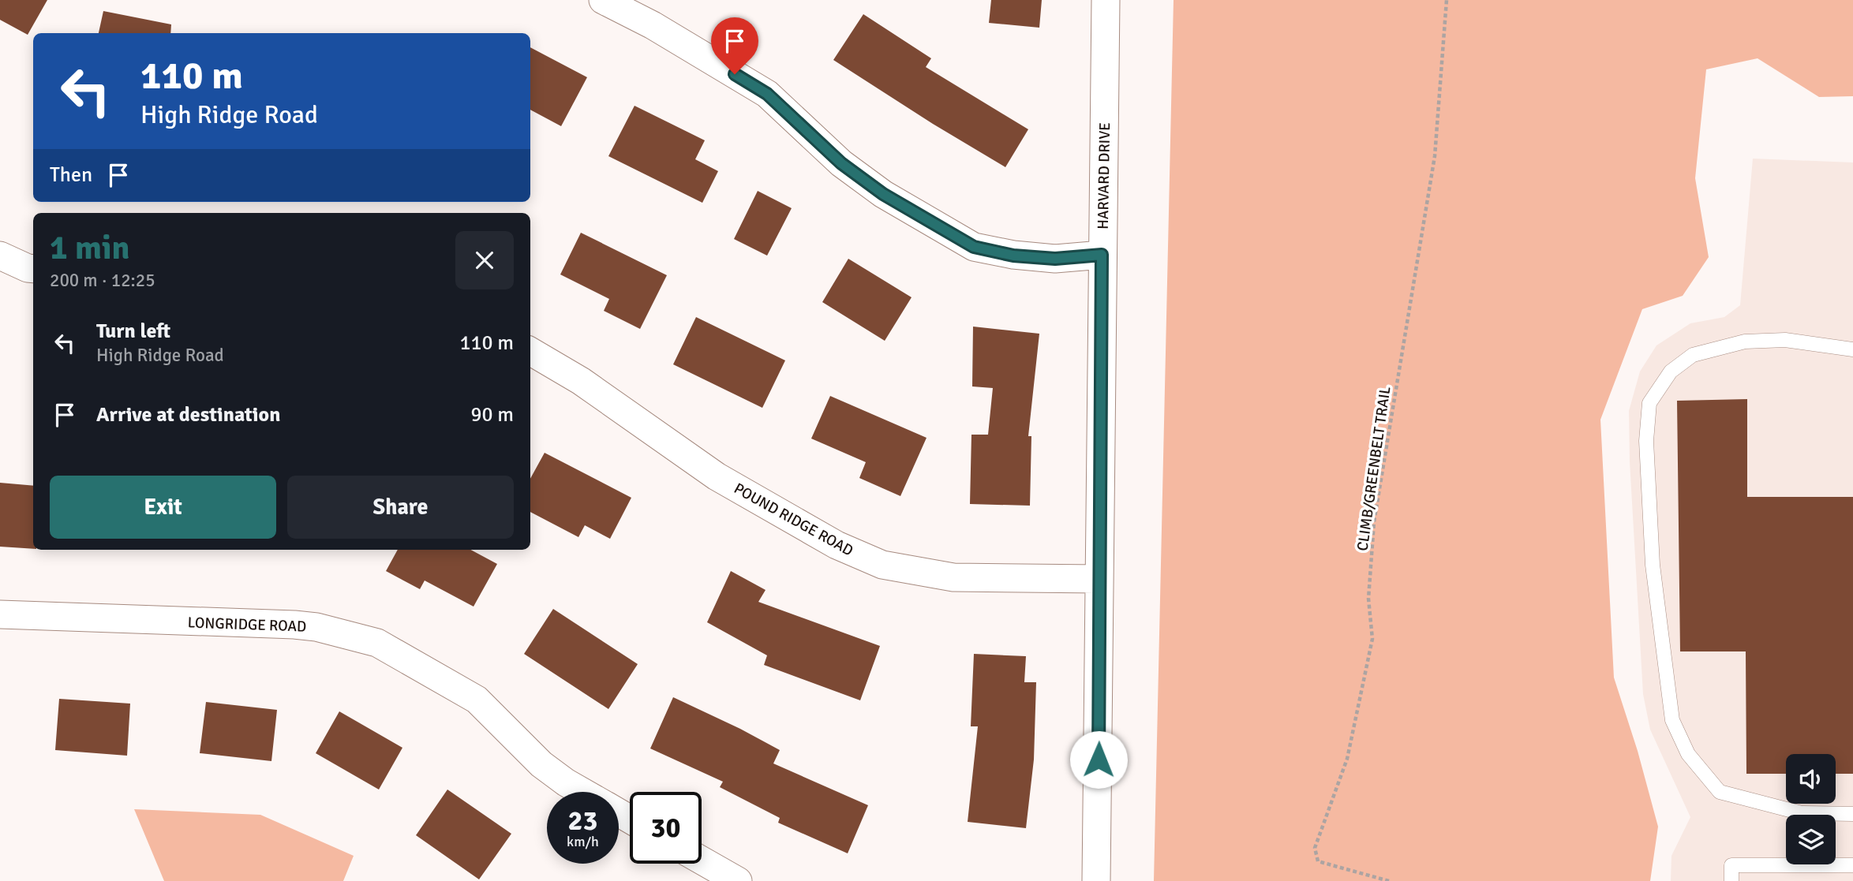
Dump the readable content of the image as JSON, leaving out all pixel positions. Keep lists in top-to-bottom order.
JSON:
{
  "streets": {
    "street": ["HARVARD DRIVE", "POUND RIDGE ROAD", "LONGRIDGE ROAD"],
    "path": ["CLIMB/GREENBELT TRAIL"]
  },
  "crossings": [
    ["HARVARD DRIVE", "POUND RIDGE ROAD"]
  ],
  "page": {
    "turn": ["110 m", "High Ridge Road"],
    "then": "Then",
    "heading": ["1 min", "200 m · 12:25"],
    "list": [
      {
        "name": "Turn left",
        "note": "High Ridge Road",
        "value": "110 m"
      },
      {
        "name": "Arrive at destination",
        "value": "90 m"
      }
    ],
    "buttons": ["Exit", "Share"],
    "speed": "23 km/h",
    "limit": "30"
  }
}
